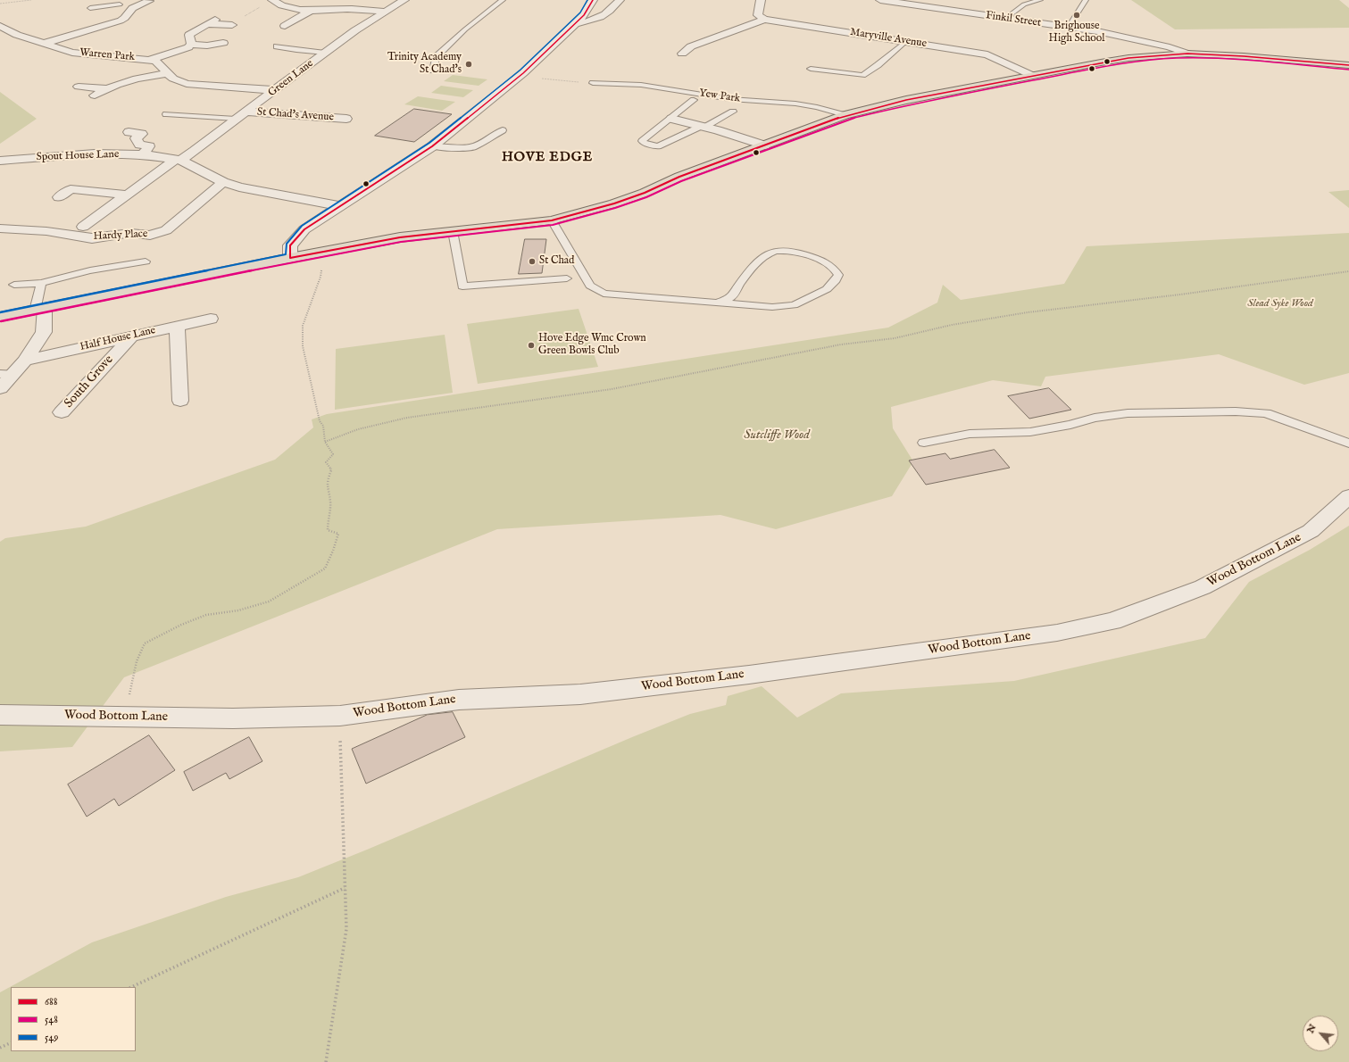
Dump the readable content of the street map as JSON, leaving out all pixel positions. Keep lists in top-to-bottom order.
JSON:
{
  "streets": {
    "street": [
      "Finkil Street",
      "Maryville Avenue",
      "Warren Park",
      "Green Lane",
      "St Chad's Avenue",
      "Spout House Lane",
      "Hardy Place",
      "Half House Lane",
      "South Grove",
      "Wood Bottom Lane"
    ],
    "lane": ["Yew Park"]
  },
  "crossings": [
    ["Warren Park", "Green Lane"],
    ["Green Lane", "St Chad's Avenue"],
    ["Green Lane", "Spout House Lane"],
    ["Spout House Lane", "Hardy Place"],
    ["Half House Lane", "South Grove"]
  ],
  "districts": ["HOVE EDGE"],
  "parks": ["Slead Syke Wood", "Sutcliffe Wood"],
  "places": [
    "Brighouse High School",
    "Trinity Academy St Chad's",
    "St Chad",
    "Hove Edge Wmc Crown Green Bowls Club"
  ],
  "lines": ["transit line 688", "transit line 549", "transit line 548"],
  "legend": ["688", "548", "549"],
  "north": "top left"
}
